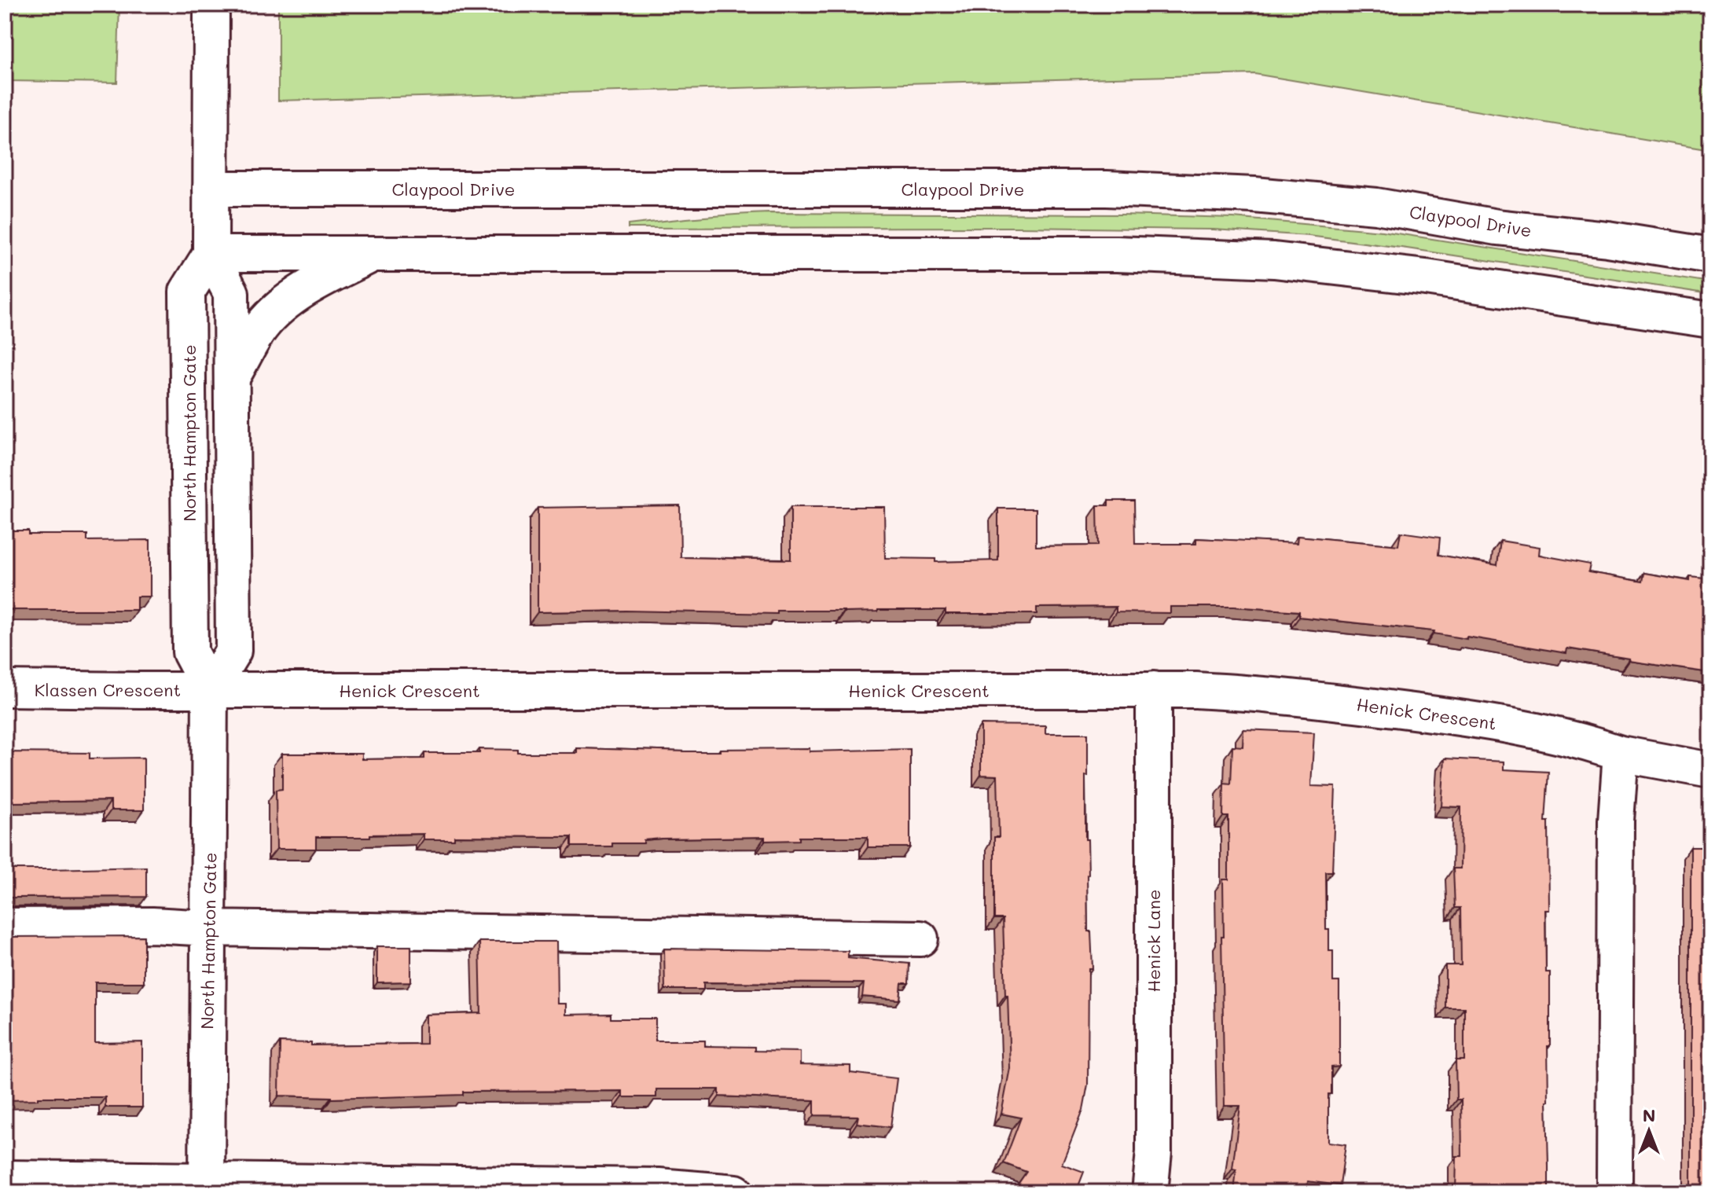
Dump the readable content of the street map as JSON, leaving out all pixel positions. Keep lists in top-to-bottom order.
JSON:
{
  "streets": {
    "street": [
      "Claypool Drive",
      "North Hampton Gate",
      "Klassen Crescent",
      "Henick Crescent",
      "Henick Lane"
    ]
  },
  "crossings": [
    ["North Hampton Gate", "Klassen Crescent"],
    ["North Hampton Gate", "Henick Crescent"],
    ["Klassen Crescent", "Henick Crescent"],
    ["Henick Crescent", "Henick Lane"]
  ],
  "north": "top"
}
